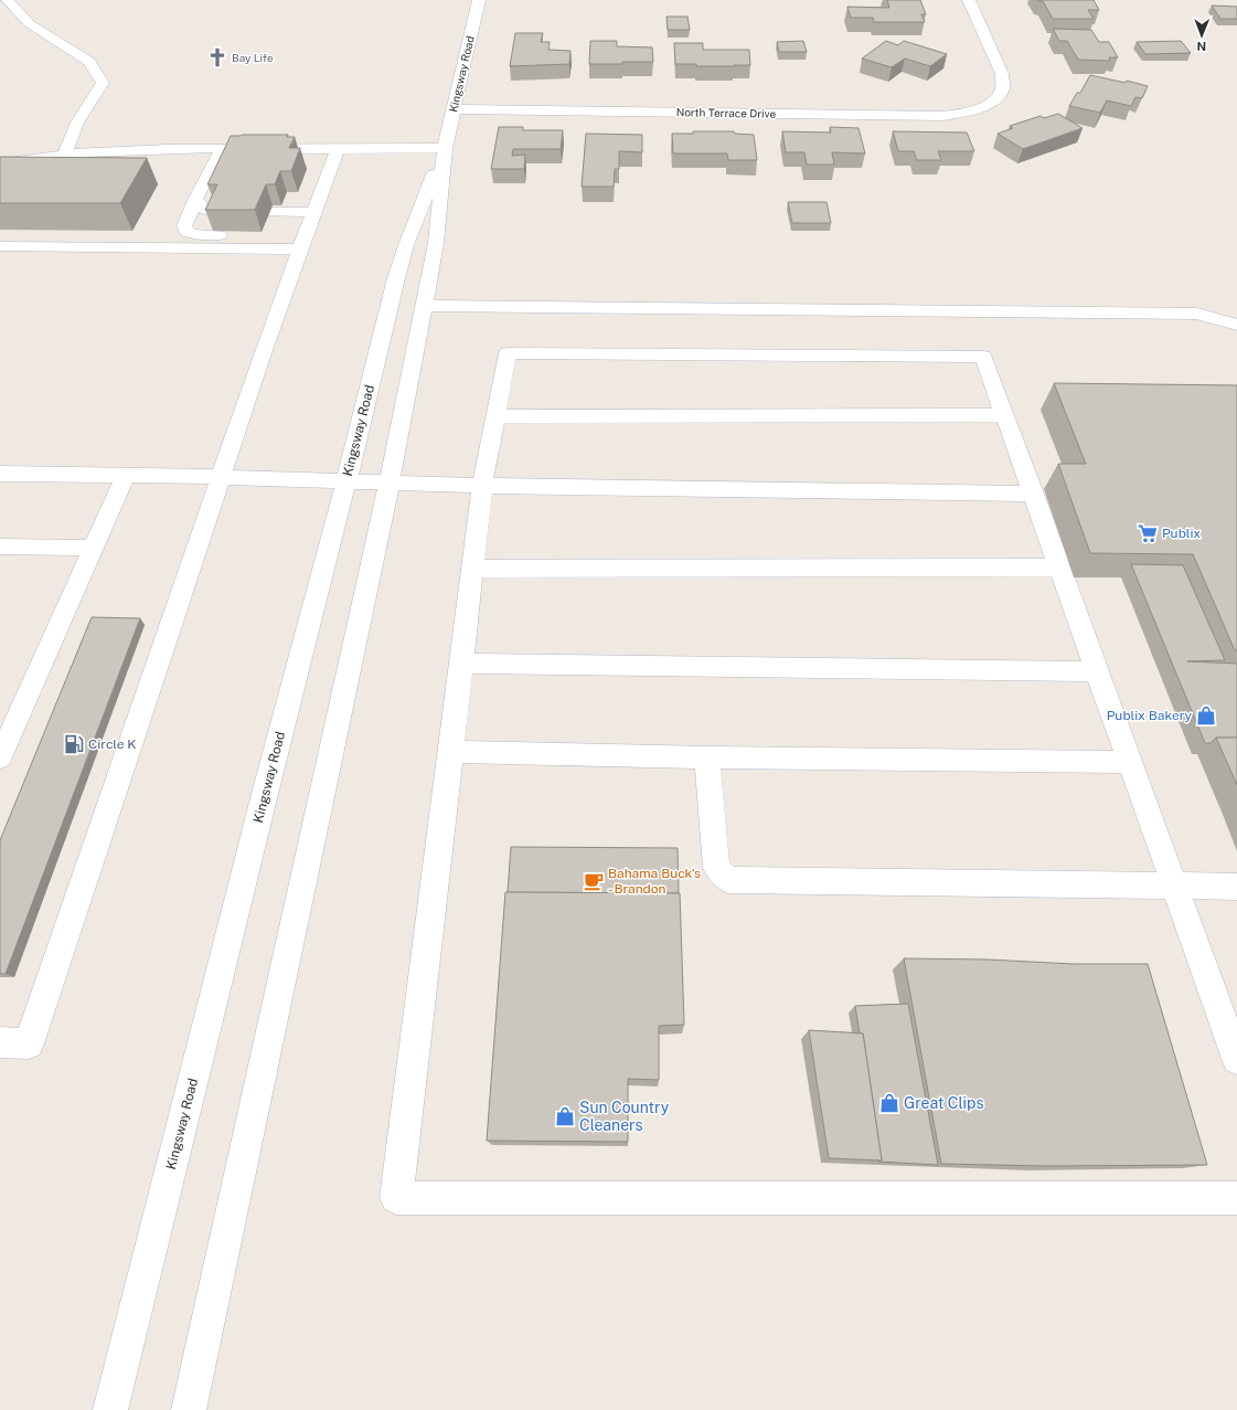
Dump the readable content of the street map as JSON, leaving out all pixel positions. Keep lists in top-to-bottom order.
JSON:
{
  "streets": {
    "street": ["Kingsway Road", "North Terrace Drive"]
  },
  "crossings": [
    ["Kingsway Road", "North Terrace Drive"]
  ],
  "places": {
    "church": ["Bay Life"],
    "supermarket": ["Publix"],
    "shop": ["Publix Bakery", "Great Clips", "Sun Country Cleaners"],
    "fuel station": ["Circle K"],
    "cafe": ["Bahama Buck's - Brandon"]
  },
  "north": "bottom"
}
